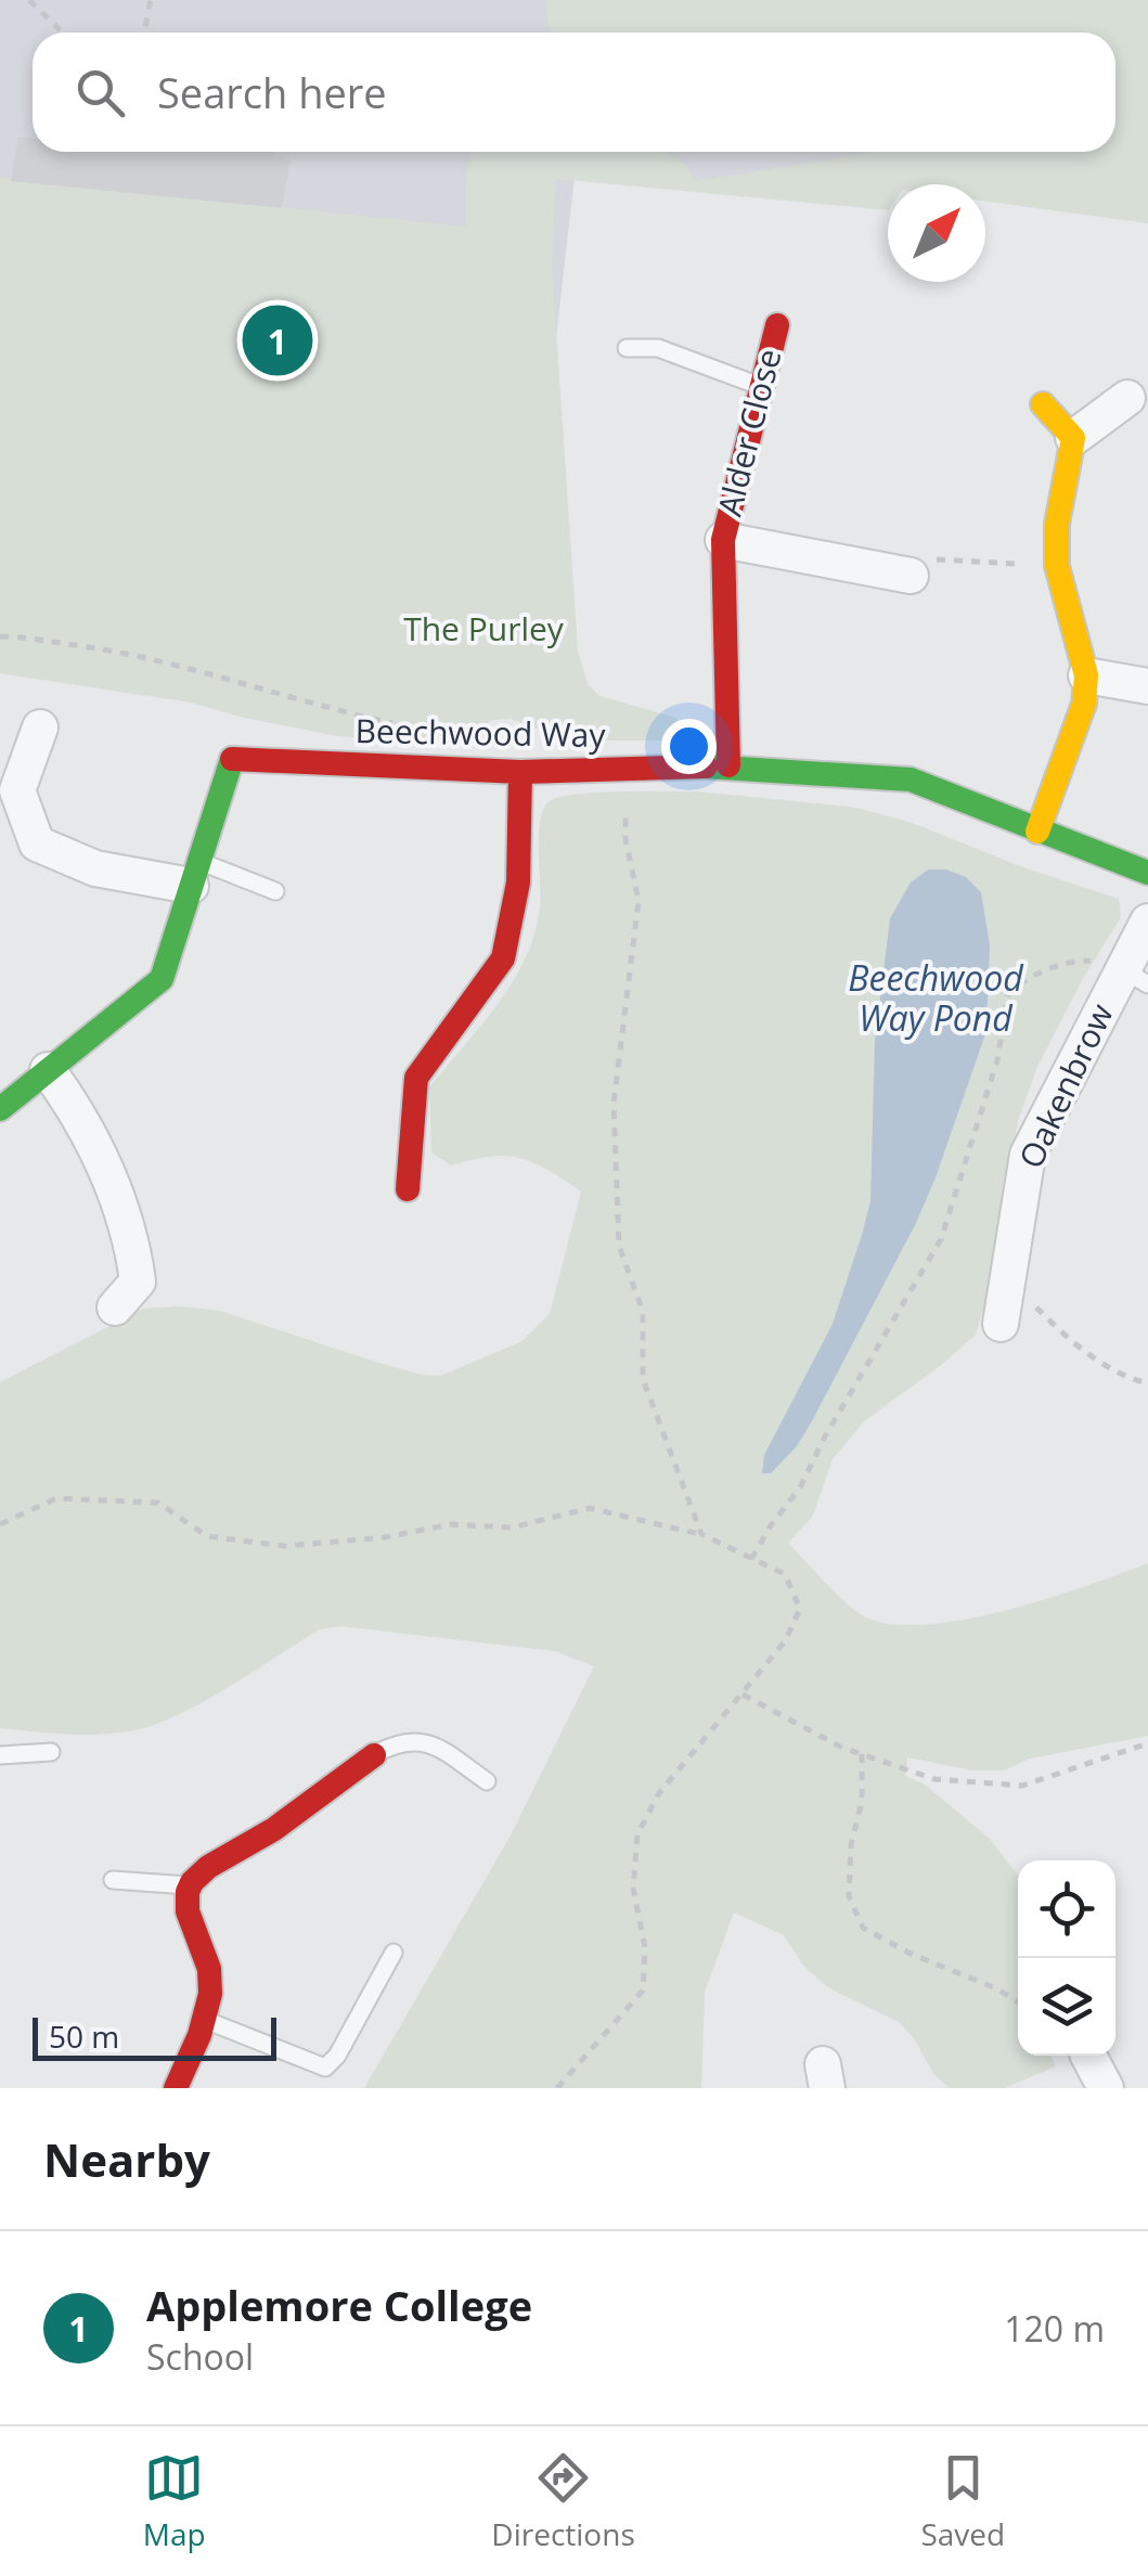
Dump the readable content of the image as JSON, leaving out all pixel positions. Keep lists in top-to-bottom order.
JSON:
{
  "streets": {
    "street": ["Alder Close", "Beechwood Way", "Oakenbrow"]
  },
  "crossings": [
    ["Alder Close", "Beechwood Way"]
  ],
  "water": ["Beechwood Way Pond"],
  "parks": ["The Purley"],
  "scale_bar": "50 m",
  "north": "top right",
  "page": {
    "search": "Search here",
    "pins": "1",
    "scale": "50 m",
    "heading": "Nearby",
    "list": [
      {
        "mark": "1",
        "name": "Applemore College",
        "note": "School",
        "value": "120 m"
      }
    ],
    "nav": ["Map", "Directions", "Saved"]
  }
}
